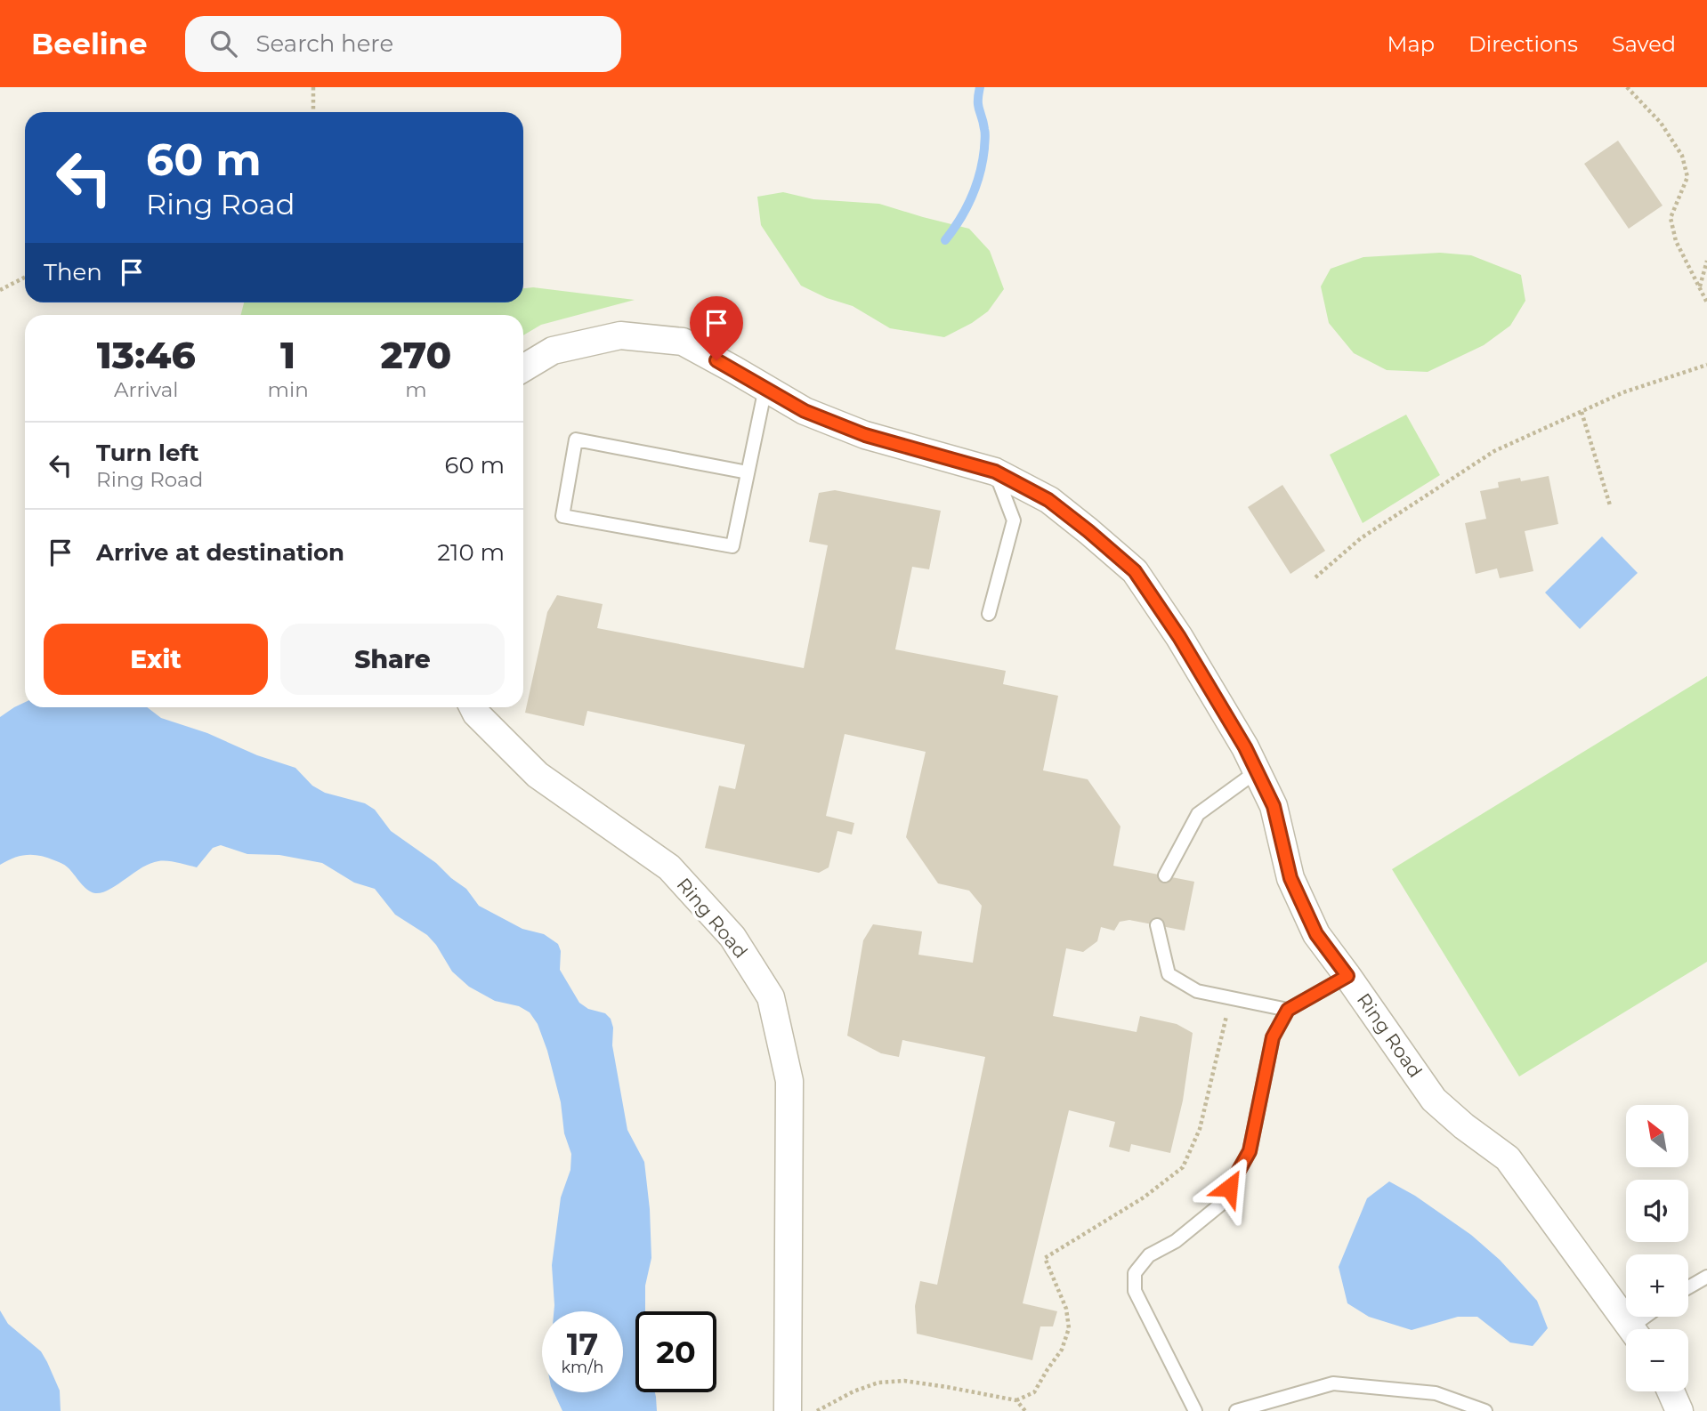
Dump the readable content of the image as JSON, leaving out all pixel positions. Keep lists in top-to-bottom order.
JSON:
{
  "streets": {
    "street": ["Ring Road"]
  },
  "north": "top left",
  "page": {
    "header": "Beeline",
    "search": "Search here",
    "nav": ["Map", "Directions", "Saved"],
    "turn": ["60 m", "Ring Road"],
    "then": "Then",
    "eta": [
      "13:46",
      "Arrival",
      "1",
      "min",
      "270",
      "m"
    ],
    "list": [
      {
        "name": "Turn left",
        "note": "Ring Road",
        "value": "60 m"
      },
      {
        "name": "Arrive at destination",
        "value": "210 m"
      }
    ],
    "buttons": ["Exit", "Share"],
    "map_buttons": ["+", "−"],
    "speed": "17 km/h",
    "limit": "20"
  }
}
